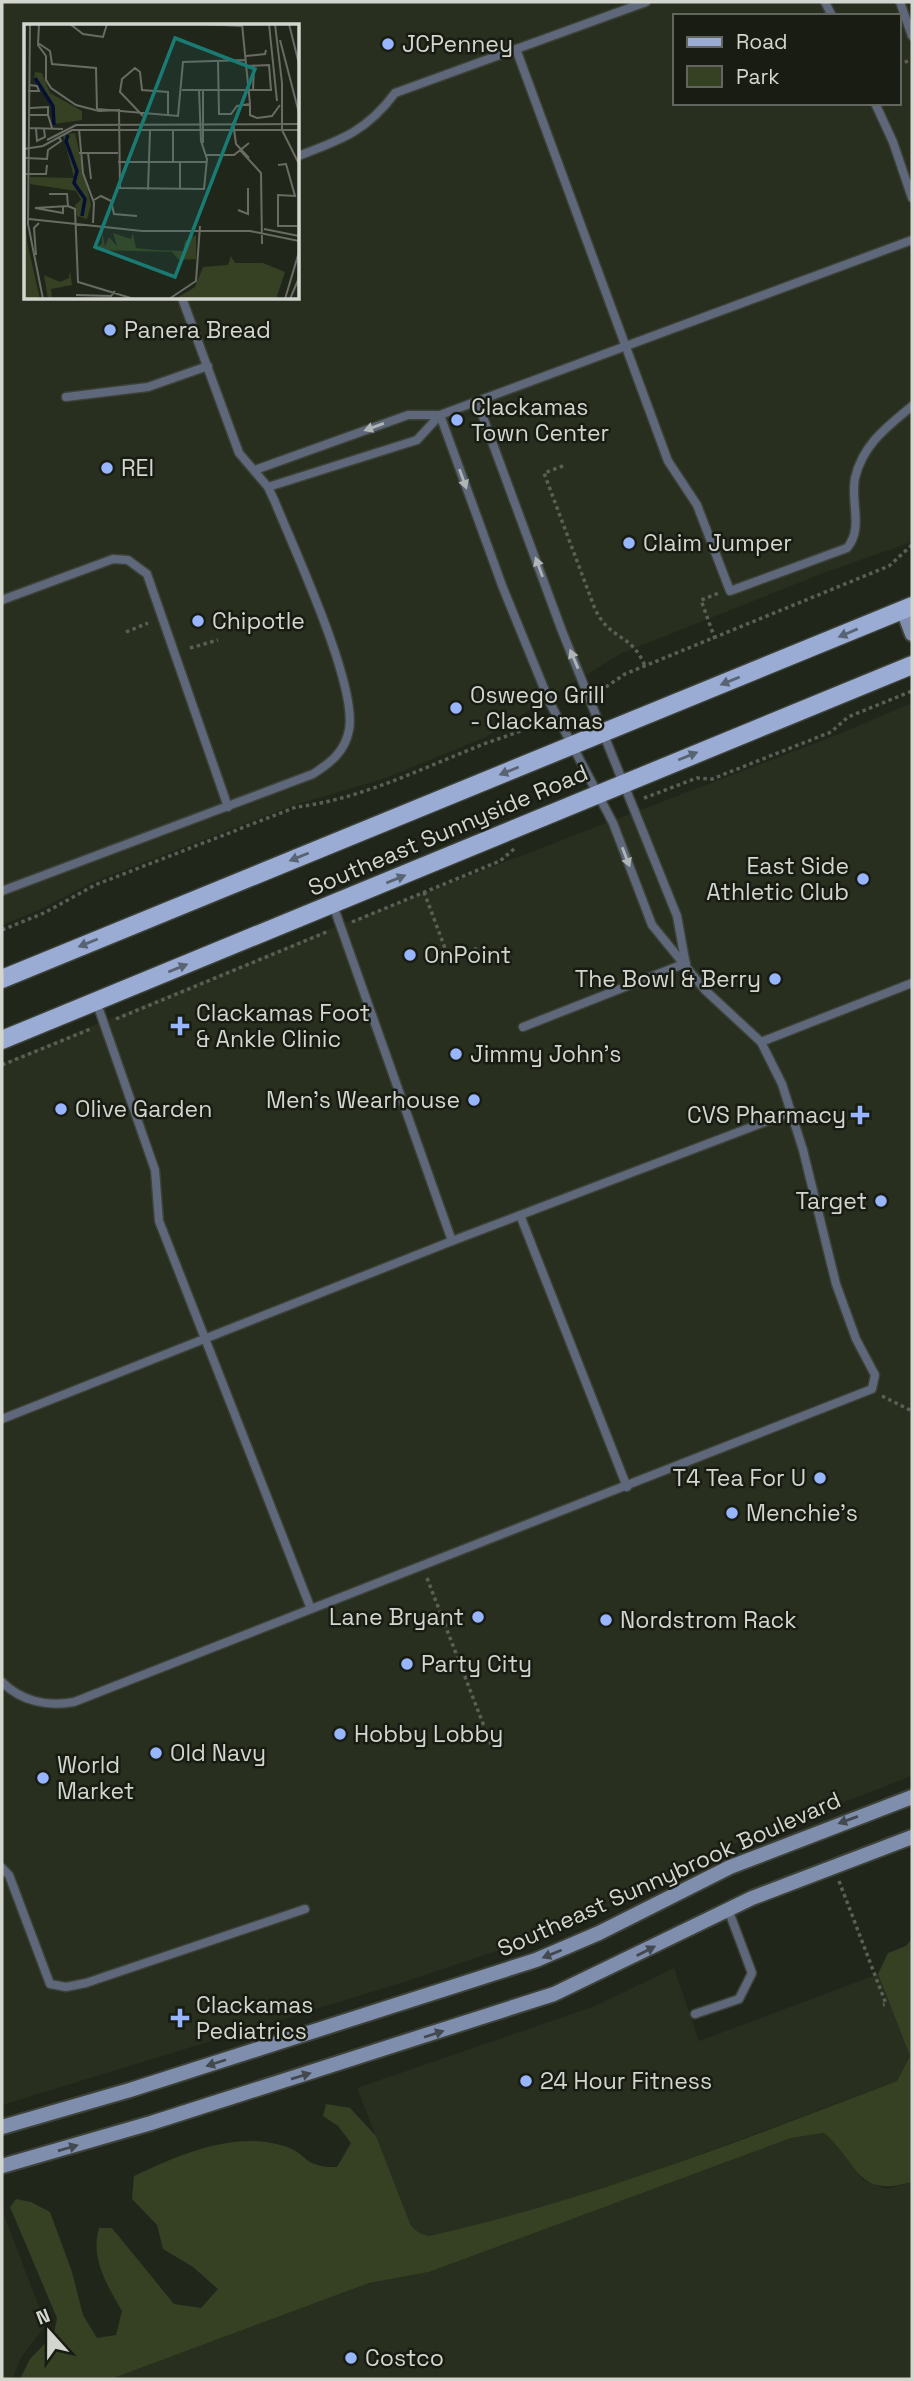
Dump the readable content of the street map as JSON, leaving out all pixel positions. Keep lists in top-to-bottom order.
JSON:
{
  "streets": {
    "main road": ["Southeast Sunnyside Road", "Southeast Sunnybrook Boulevard"]
  },
  "places": {
    "other": [
      "JCPenney",
      "Panera Bread",
      "Clackamas Town Center",
      "REI",
      "Claim Jumper",
      "Chipotle",
      "Oswego Grill - Clackamas",
      "East Side Athletic Club",
      "OnPoint",
      "The Bowl & Berry",
      "Jimmy John's",
      "Men's Wearhouse",
      "Olive Garden",
      "Target",
      "T4 Tea For U",
      "Menchie's",
      "Lane Bryant",
      "Nordstrom Rack",
      "Party City",
      "Hobby Lobby",
      "Old Navy",
      "World Market",
      "24 Hour Fitness",
      "Costco"
    ],
    "health": ["Clackamas Foot & Ankle Clinic", "CVS Pharmacy", "Clackamas Pediatrics"]
  },
  "legend": ["Road", "Park"],
  "north": "top"
}
